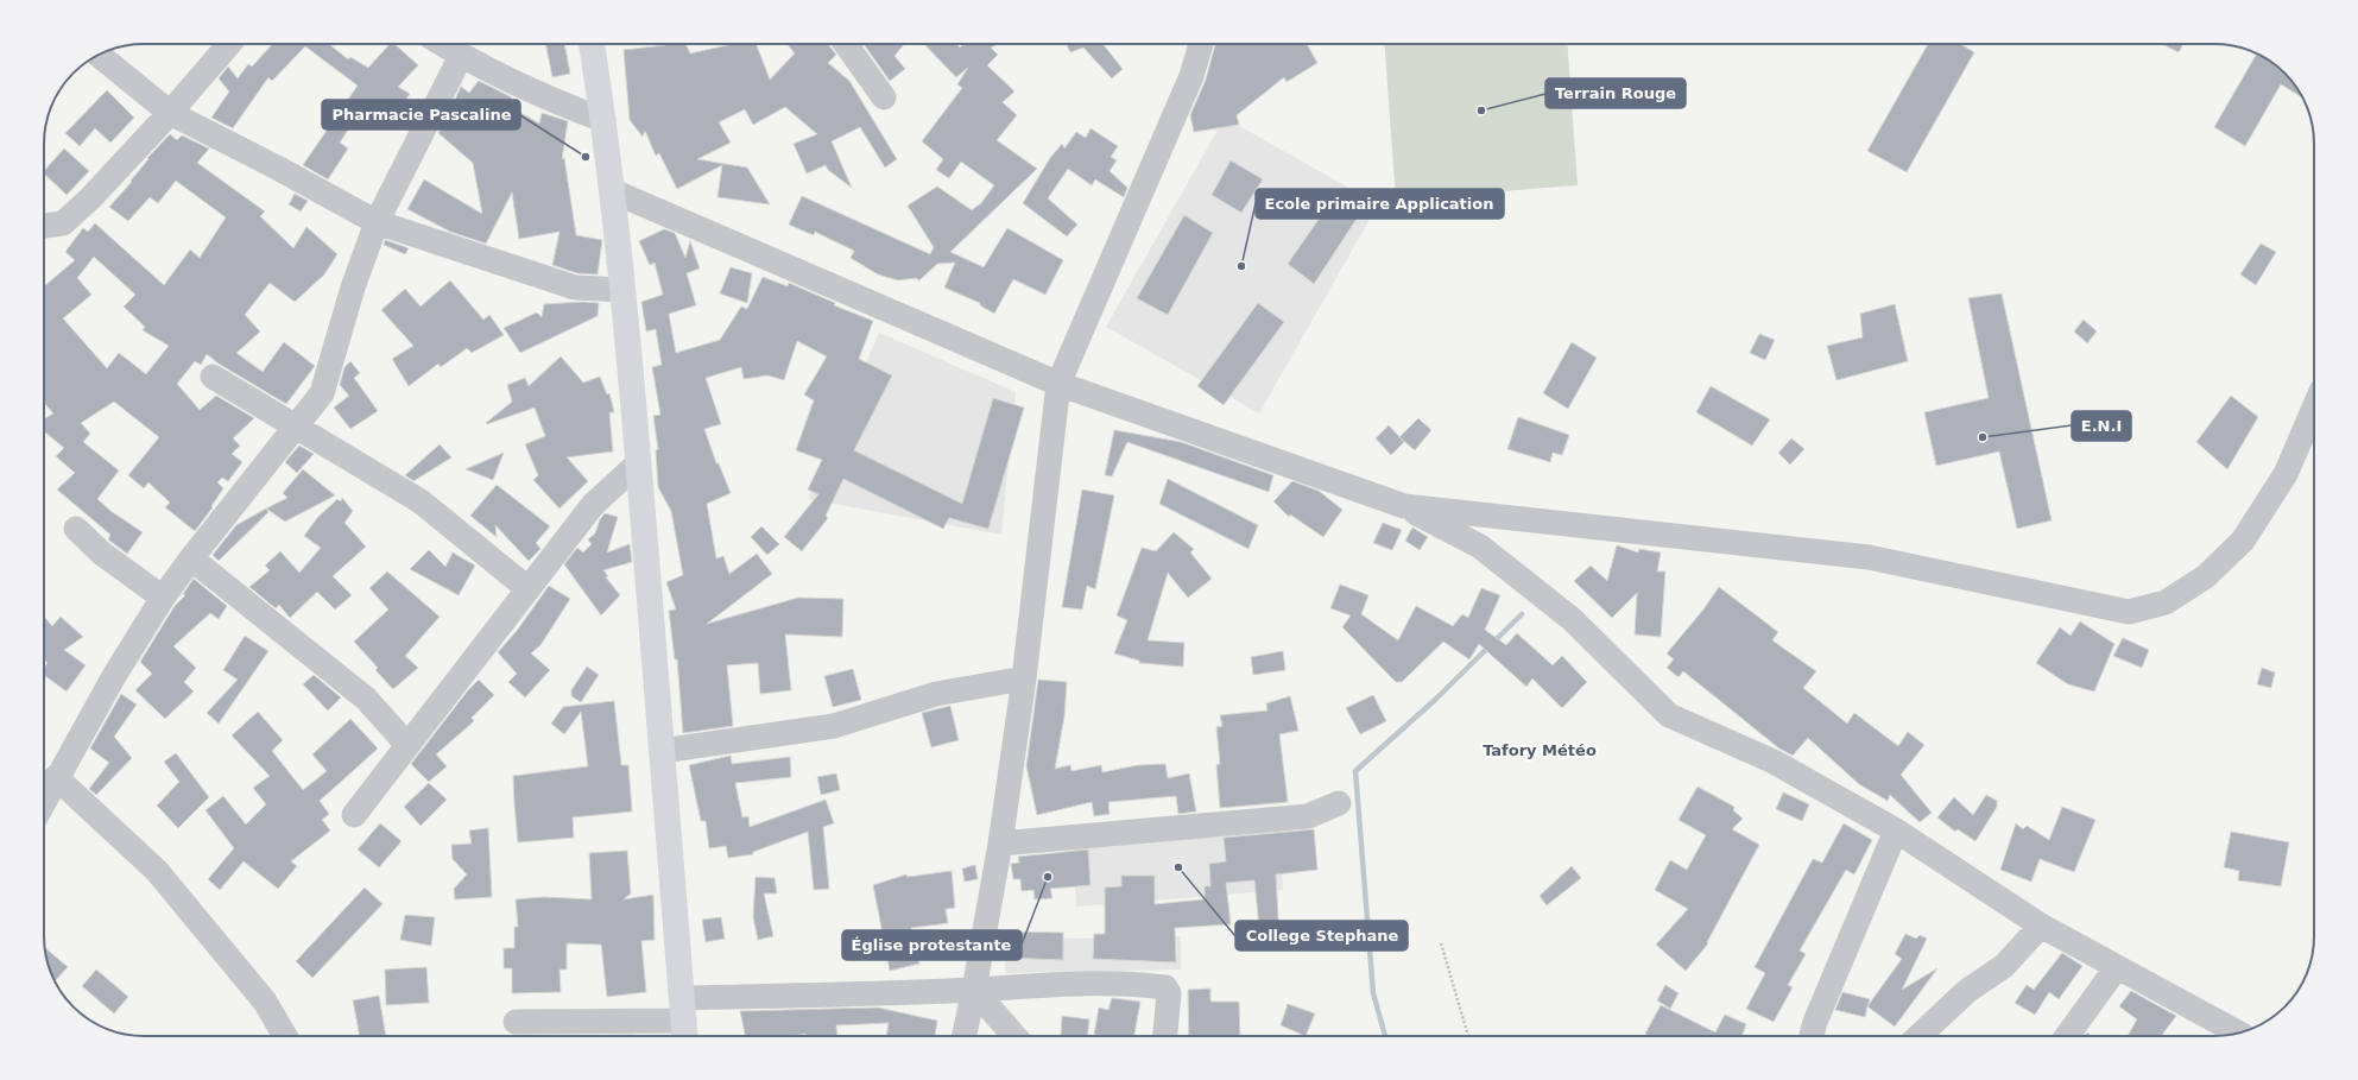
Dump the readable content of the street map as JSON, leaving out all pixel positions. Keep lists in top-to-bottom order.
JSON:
{
  "districts": ["Tafory Météo"],
  "places": [
    "Terrain Rouge",
    "Pharmacie Pascaline",
    "Ecole primaire Application",
    "E.N.I",
    "College Stephane",
    "Église protestante"
  ]
}
